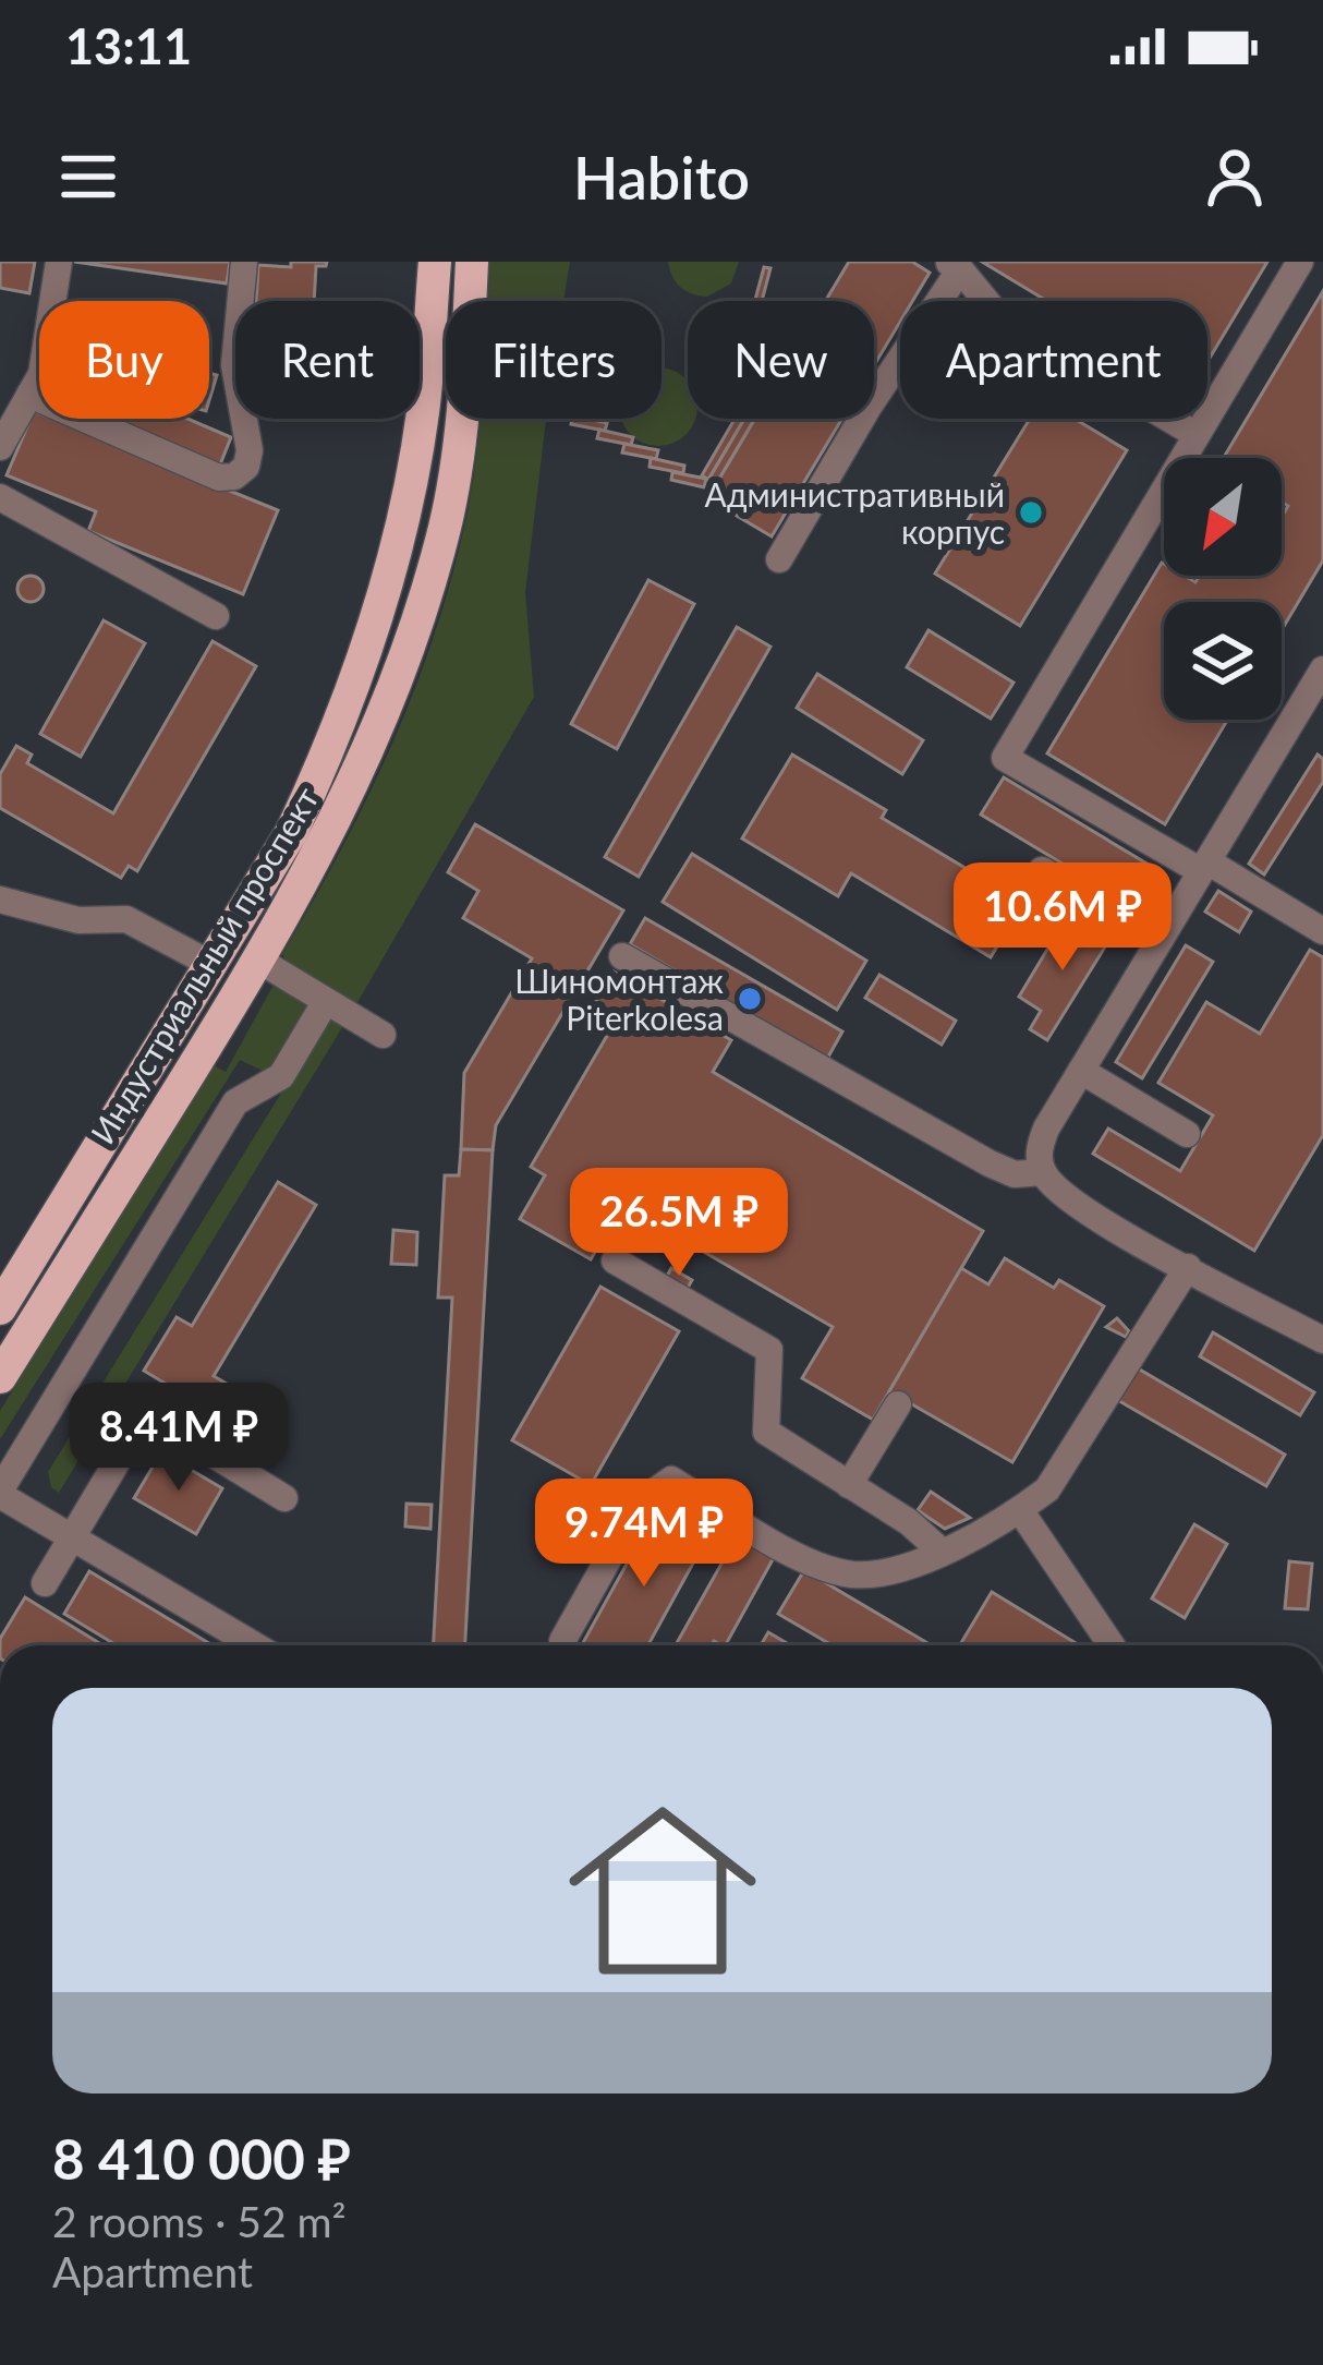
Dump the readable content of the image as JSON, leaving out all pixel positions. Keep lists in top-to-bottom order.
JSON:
{
  "streets": {
    "main road": ["Индустриальный проспект"]
  },
  "places": ["Административный корпус", "Шиномонтаж Piterkolesa"],
  "north": "bottom left",
  "page": {
    "status": "13:11",
    "header": "Habito",
    "chip": [
      "Buy",
      "Rent",
      "Filters",
      "New",
      "Apartment"
    ],
    "price": [
      "10.6M ₽",
      "26.5M ₽",
      "8.41M ₽",
      "9.74M ₽"
    ],
    "list": [
      {
        "name": "8 410 000 ₽",
        "note": "2 rooms · 52 m² · Apartment"
      }
    ]
  }
}
